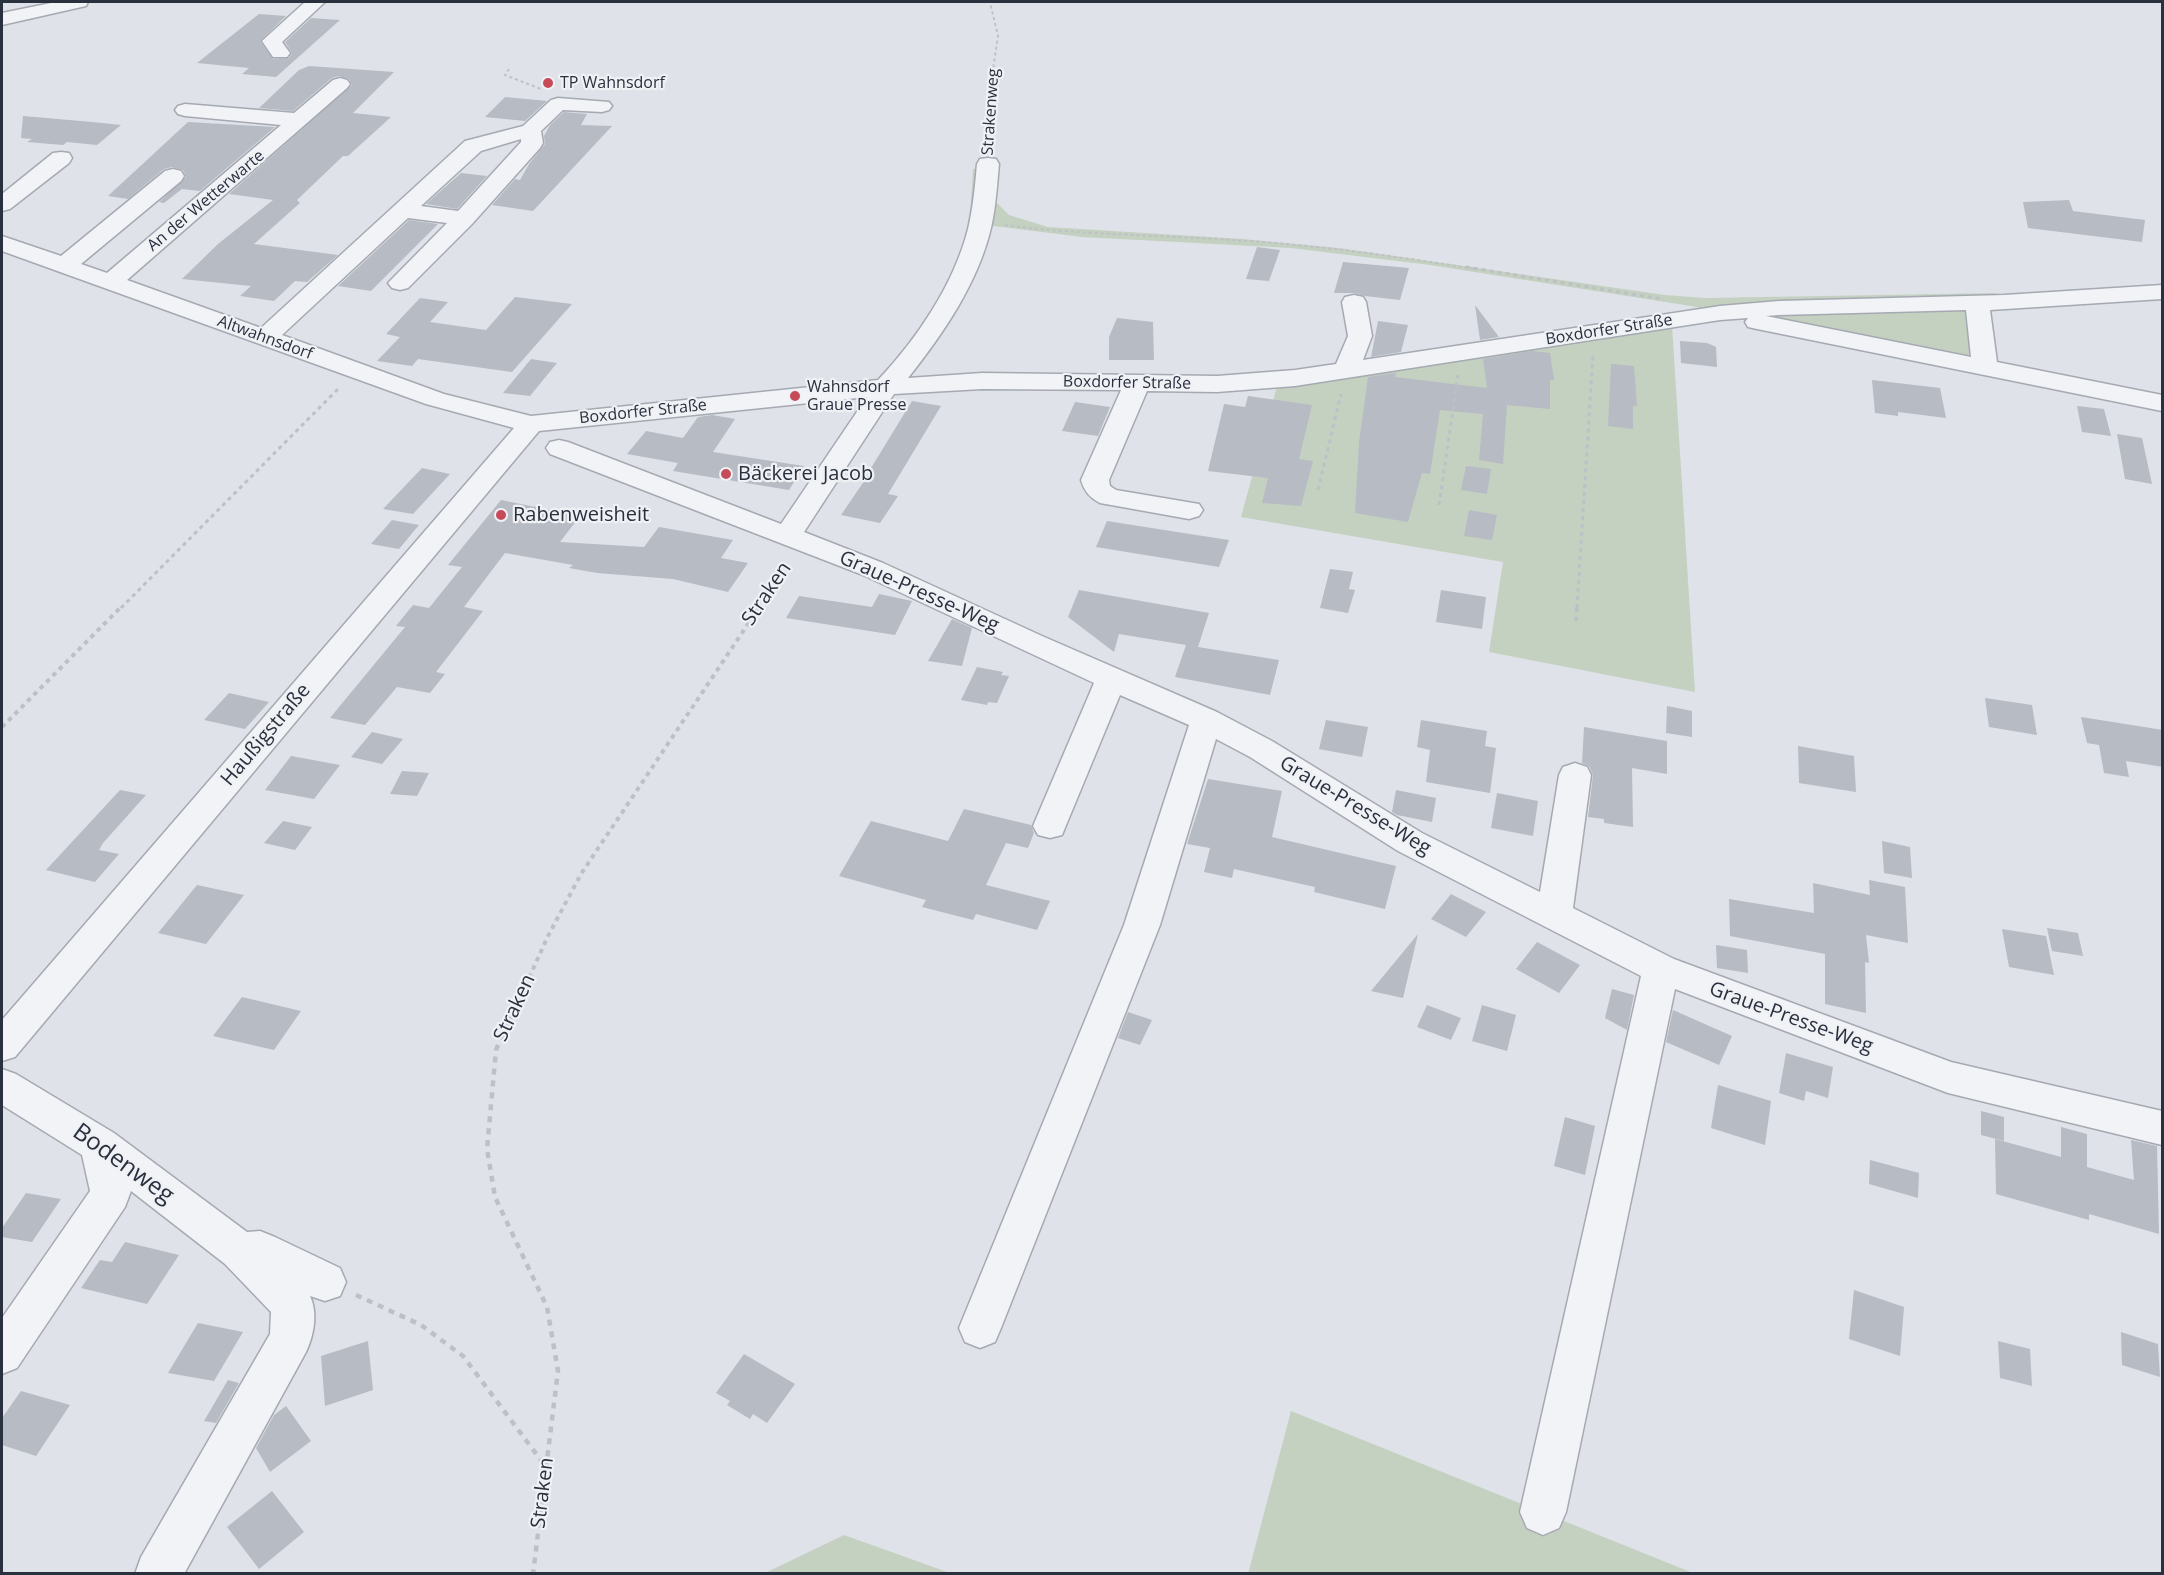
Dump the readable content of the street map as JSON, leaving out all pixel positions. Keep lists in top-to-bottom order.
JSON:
{
  "streets": {
    "street": [
      "Strakenweg",
      "An der Wetterwarte",
      "Boxdorfer Straße",
      "Altwahnsdorf",
      "Graue-Presse-Weg",
      "Straken",
      "Haußigstraße",
      "Bodenweg"
    ]
  },
  "crossings": [
    ["Strakenweg", "Straken"],
    ["An der Wetterwarte", "Altwahnsdorf"],
    ["Boxdorfer Straße", "Altwahnsdorf"],
    ["Boxdorfer Straße", "Straken"],
    ["Boxdorfer Straße", "Haußigstraße"],
    ["Altwahnsdorf", "Haußigstraße"],
    ["Graue-Presse-Weg", "Straken"]
  ],
  "places": [
    "TP Wahnsdorf",
    "Wahnsdorf Graue Presse",
    "Bäckerei Jacob",
    "Rabenweisheit"
  ]
}
